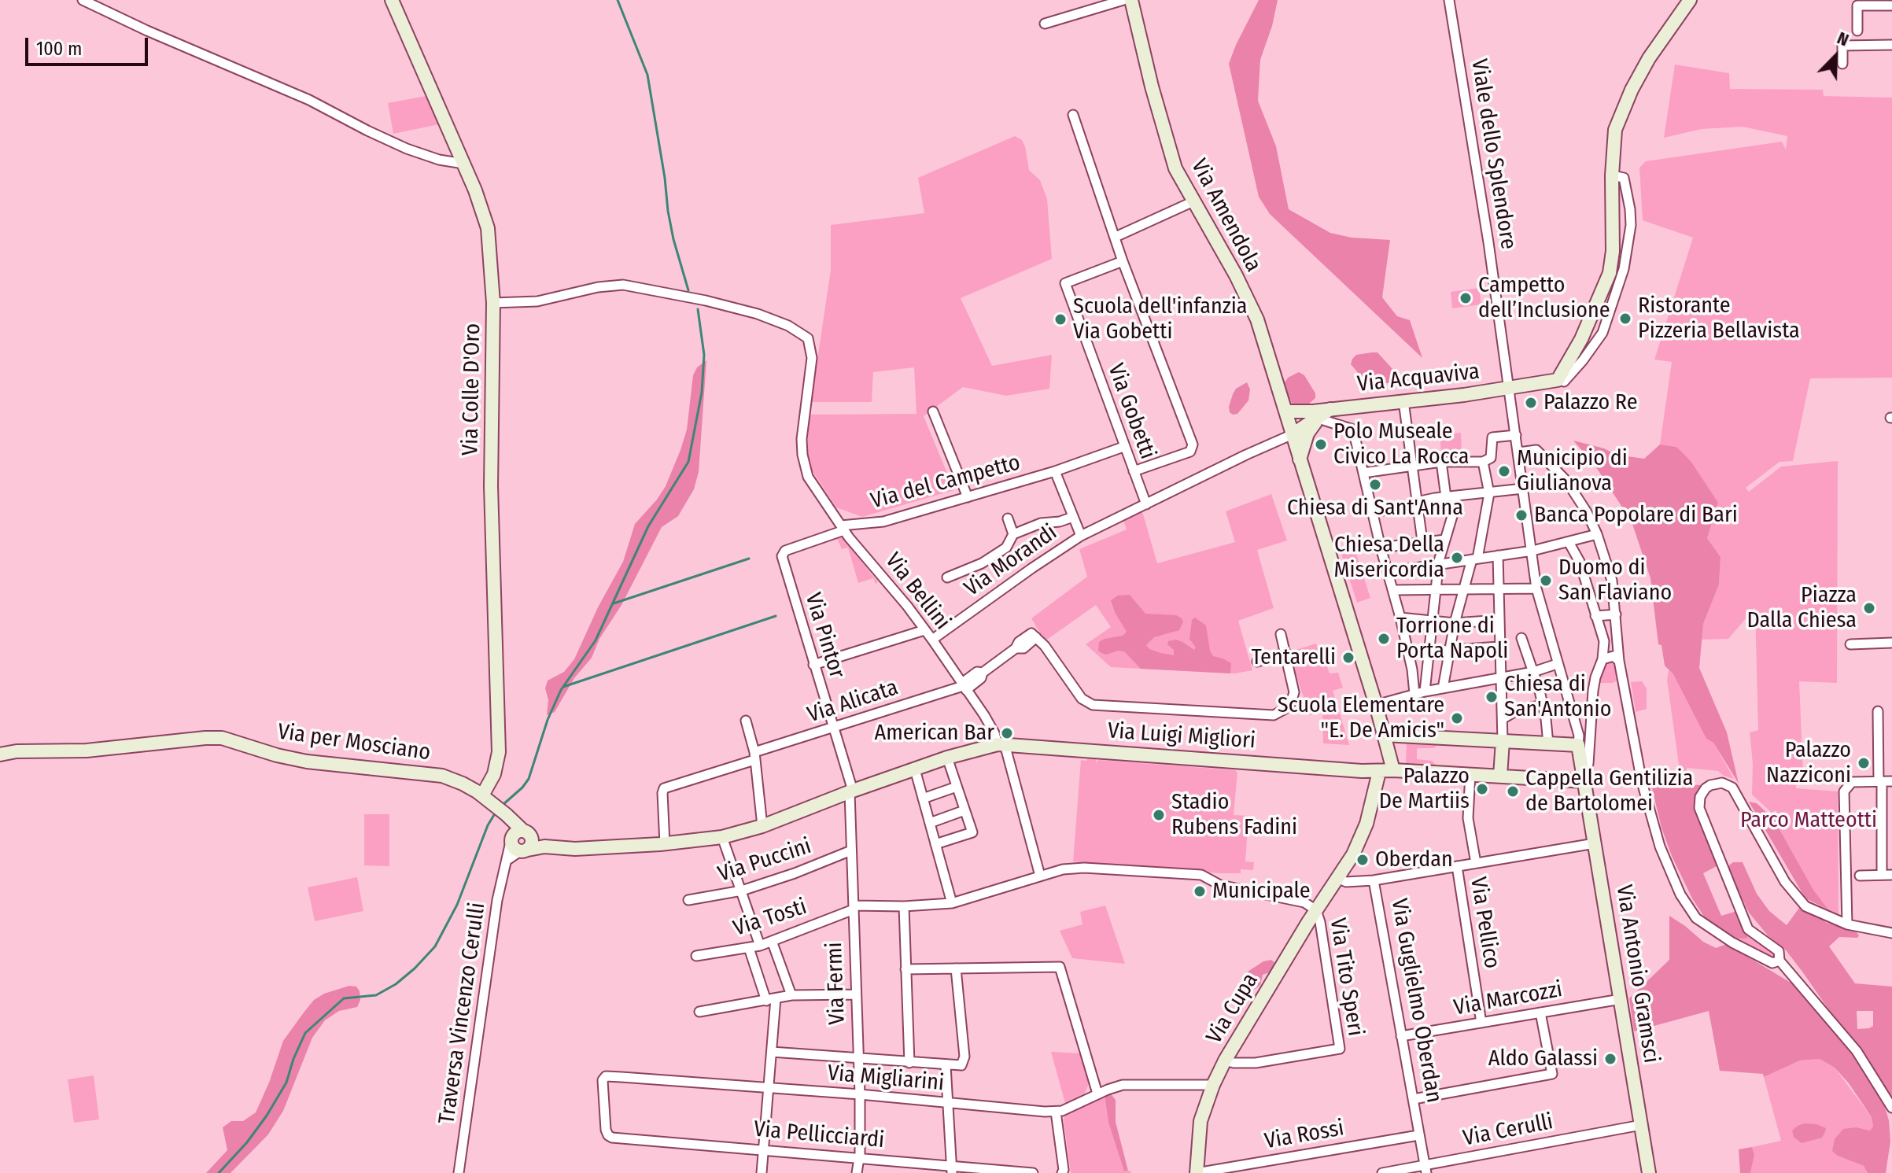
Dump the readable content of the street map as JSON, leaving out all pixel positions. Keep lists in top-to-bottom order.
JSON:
{
  "streets": {
    "main road": [
      "Via Amendola",
      "Via Acquaviva",
      "Via Colle D'Oro",
      "Via Luigi Migliori",
      "Via per Mosciano",
      "Via Antonio Gramsci",
      "Via Cupa"
    ],
    "street": [
      "Viale dello Splendore",
      "Via Gobetti",
      "Via del Campetto",
      "Via Morandi",
      "Via Bellini",
      "Via Pintor",
      "Via Alicata",
      "Via Puccini",
      "Via Tosti",
      "Via Pellico",
      "Via Tito Speri",
      "Via Fermi",
      "Via Marcozzi",
      "Via Guglielmo Oberdan",
      "Traversa Vincenzo Cerulli",
      "Via Migliarini",
      "Via Cerulli",
      "Via Pellicciardi",
      "Via Rossi"
    ]
  },
  "crossings": [
    ["Viale dello Splendore", "Via Acquaviva"],
    ["Viale dello Splendore", "Via Antonio Gramsci"],
    ["Via Amendola", "Via Acquaviva"],
    ["Via Amendola", "Via Luigi Migliori"],
    ["Via Colle D'Oro", "Via per Mosciano"],
    ["Via del Campetto", "Via Morandi"],
    ["Via del Campetto", "Via Bellini"],
    ["Via del Campetto", "Via Pintor"],
    ["Via Morandi", "Via Bellini"],
    ["Via Bellini", "Via Pintor"],
    ["Via Bellini", "Via Alicata"],
    ["Via Bellini", "Via Luigi Migliori"],
    ["Via Pintor", "Via Alicata"],
    ["Via Pintor", "Via Fermi"],
    ["Via Luigi Migliori", "Via Antonio Gramsci"],
    ["Via per Mosciano", "Traversa Vincenzo Cerulli"],
    ["Via Puccini", "Via Fermi"],
    ["Via Tosti", "Via Fermi"],
    ["Via Pellico", "Via Marcozzi"],
    ["Via Antonio Gramsci", "Via Marcozzi"],
    ["Via Antonio Gramsci", "Via Cerulli"],
    ["Via Tito Speri", "Via Cupa"],
    ["Via Fermi", "Via Migliarini"],
    ["Via Fermi", "Via Pellicciardi"],
    ["Via Marcozzi", "Via Guglielmo Oberdan"],
    ["Via Guglielmo Oberdan", "Via Cupa"],
    ["Via Guglielmo Oberdan", "Via Cerulli"],
    ["Via Guglielmo Oberdan", "Via Rossi"],
    ["Via Cupa", "Via Migliarini"],
    ["Via Cupa", "Via Rossi"],
    ["Via Migliarini", "Via Pellicciardi"]
  ],
  "parks": ["Parco Matteotti"],
  "places": [
    "Campetto dell’Inclusione",
    "Ristorante Pizzeria Bellavista",
    "Scuola dell'infanzia Via Gobetti",
    "Palazzo Re",
    "Polo Museale Civico La Rocca",
    "Municipio di Giulianova",
    "Chiesa di Sant'Anna",
    "Banca Popolare di Bari",
    "Chiesa Della Misericordia",
    "Duomo di San Flaviano",
    "Piazza Dalla Chiesa",
    "Torrione di Porta Napoli",
    "Tentarelli",
    "Chiesa di San'Antonio",
    "Scuola Elementare \"E. De Amicis\"",
    "American Bar",
    "Palazzo Nazziconi",
    "Palazzo De Martiis",
    "Cappella Gentilizia de Bartolomei",
    "Stadio Rubens Fadini",
    "Oberdan",
    "Municipale",
    "Aldo Galassi"
  ],
  "scale_bar": "100 m",
  "north": "top right"
}
